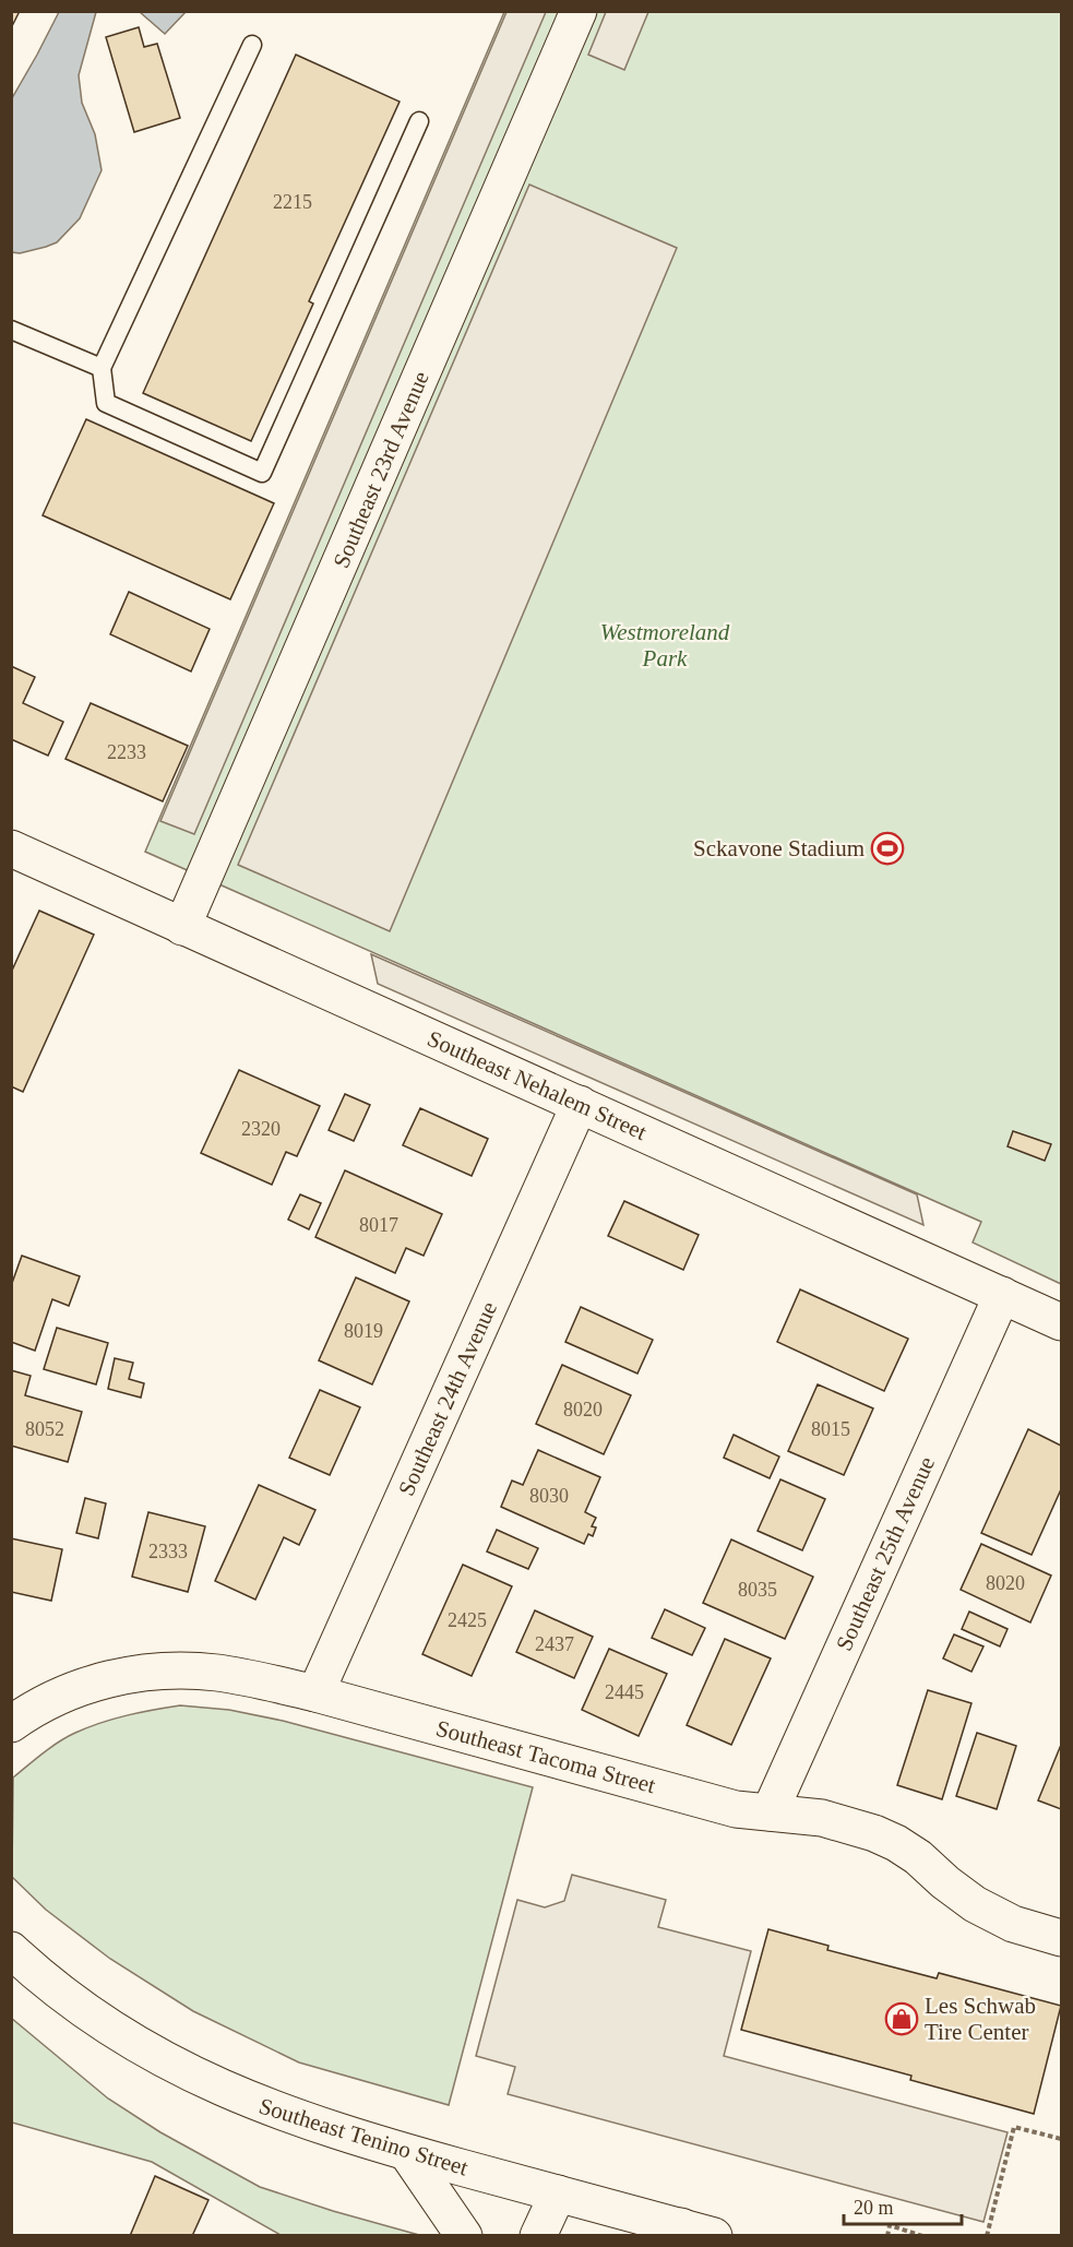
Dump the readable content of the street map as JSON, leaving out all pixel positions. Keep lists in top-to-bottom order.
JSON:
{
  "streets": {
    "main road": [
      "Southeast 23rd Avenue",
      "Southeast Nehalem Street",
      "Southeast 24th Avenue",
      "Southeast 25th Avenue",
      "Southeast Tacoma Street",
      "Southeast Tenino Street"
    ]
  },
  "crossings": [
    ["Southeast 23rd Avenue", "Southeast Nehalem Street"],
    ["Southeast Nehalem Street", "Southeast 24th Avenue"],
    ["Southeast Nehalem Street", "Southeast 25th Avenue"],
    ["Southeast 24th Avenue", "Southeast Tacoma Street"],
    ["Southeast 25th Avenue", "Southeast Tacoma Street"]
  ],
  "parks": ["Westmoreland Park"],
  "places": {
    "sports": ["Sckavone Stadium"],
    "shop": ["Les Schwab Tire Center"]
  },
  "house_numbers": [
    "2215",
    "2233",
    "2320",
    "8017",
    "8019",
    "8020",
    "8052",
    "8015",
    "8030",
    "2333",
    "8020",
    "8035",
    "2425",
    "2437",
    "2445"
  ],
  "scale_bar": "20 m"
}
